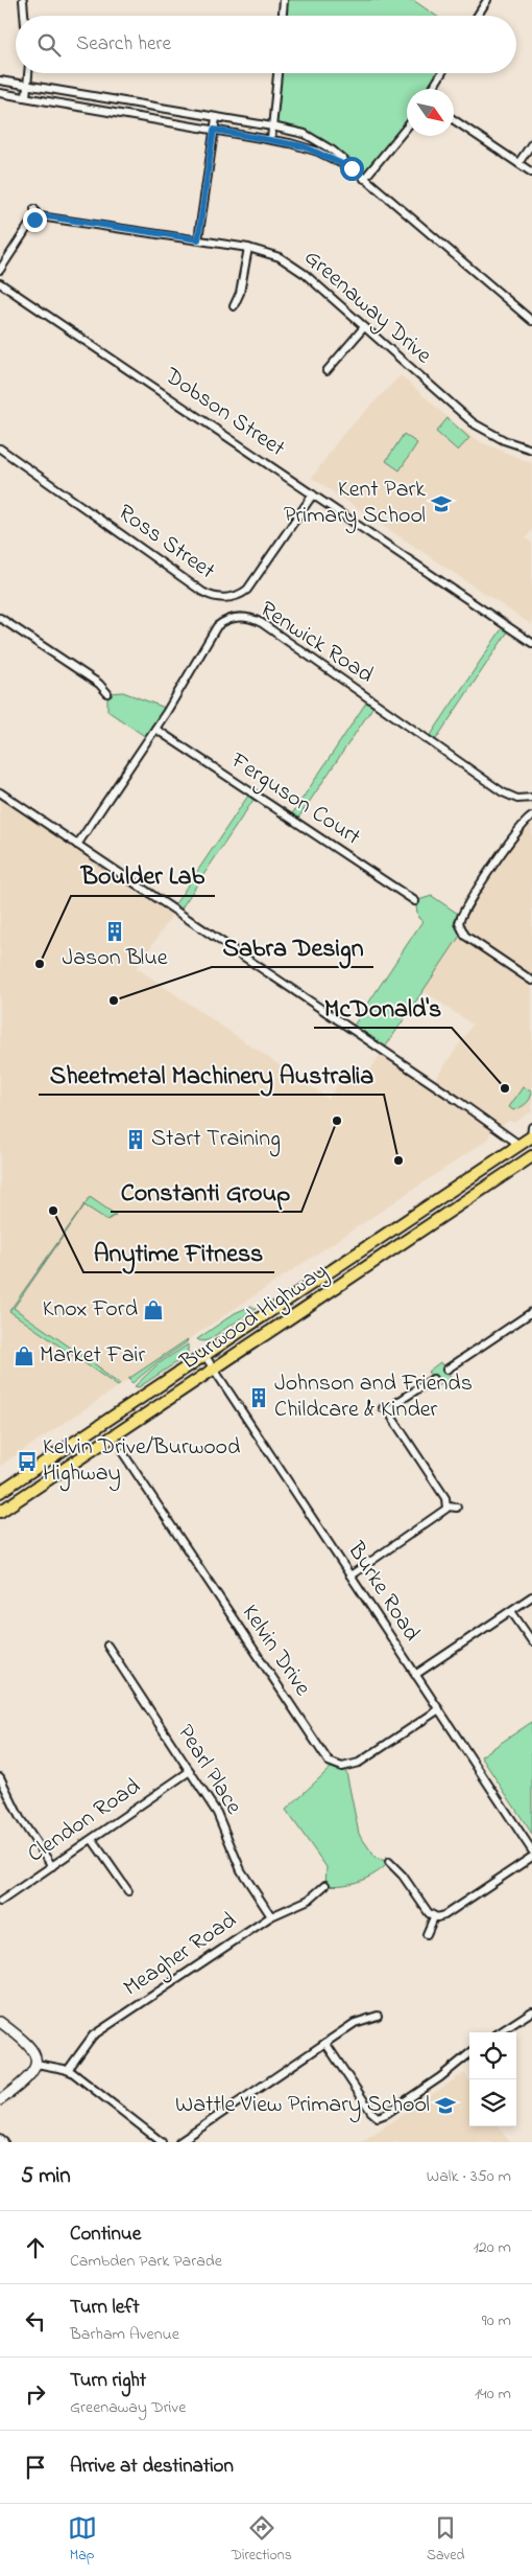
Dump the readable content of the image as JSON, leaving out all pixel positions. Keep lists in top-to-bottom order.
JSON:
{
  "streets": {
    "highway": ["Burwood Highway"],
    "street": [
      "Greenaway Drive",
      "Dobson Street",
      "Ross Street",
      "Renwick Road",
      "Ferguson Court",
      "Burke Road",
      "Kelvin Drive",
      "Pearl Place",
      "Clendon Road",
      "Meagher Road"
    ]
  },
  "crossings": [
    ["Dobson Street", "Ross Street"],
    ["Renwick Road", "Ferguson Court"],
    ["Burwood Highway", "Burke Road"],
    ["Burke Road", "Kelvin Drive"],
    ["Pearl Place", "Clendon Road"],
    ["Pearl Place", "Meagher Road"]
  ],
  "places": {
    "school or university": ["Kent Park Primary School", "Wattle View Primary School"],
    "building": ["Jason Blue", "Start Training", "Johnson and Friends Childcare & Kinder"],
    "other": [
      "Boulder Lab",
      "Sabra Design",
      "McDonald's",
      "Constanti Group",
      "Sheetmetal Machinery Australia",
      "Anytime Fitness"
    ],
    "shop": ["Knox Ford", "Market Fair"],
    "bus stop": ["Kelvin Drive/Burwood Highway"]
  },
  "north": "bottom right",
  "page": {
    "search": "Search here",
    "heading": ["5 min", "Walk · 350 m"],
    "list": [
      ["Continue", "Cambden Park Parade", "120 m"],
      ["Turn left", "Barham Avenue", "90 m"],
      ["Turn right", "Greenaway Drive", "140 m"],
      "Arrive at destination"
    ],
    "nav": ["Map", "Directions", "Saved"]
  }
}
